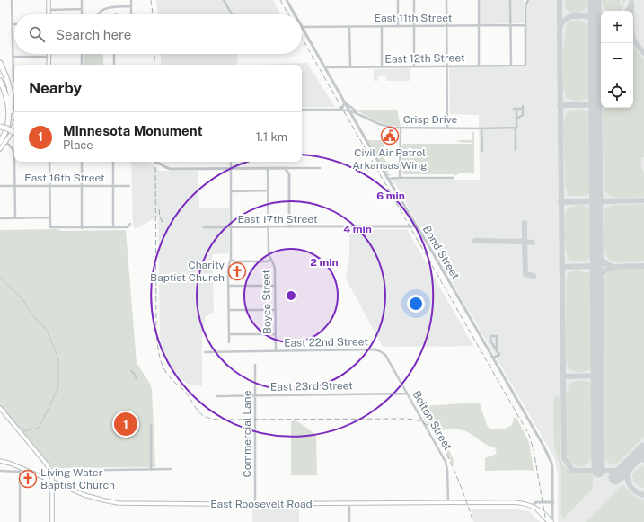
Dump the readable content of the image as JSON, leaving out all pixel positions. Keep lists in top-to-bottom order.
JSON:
{
  "streets": {
    "main road": ["East Roosevelt Road"],
    "street": [
      "East 11th Street",
      "East 12th Street",
      "Crisp Drive",
      "East 16th Street",
      "East 17th Street",
      "Bond Street",
      "Boyce Street",
      "East 22nd Street",
      "East 23rd Street",
      "Bolton Street",
      "Commercial Lane"
    ]
  },
  "crossings": [
    ["East 11th Street", "East 12th Street"],
    ["East 11th Street", "Bond Street"],
    ["East 12th Street", "Bond Street"],
    ["Crisp Drive", "Bond Street"],
    ["East 17th Street", "Bond Street"],
    ["East 17th Street", "Boyce Street"],
    ["Bond Street", "East Roosevelt Road"],
    ["Boyce Street", "East 22nd Street"],
    ["East 22nd Street", "Bolton Street"],
    ["East 23rd Street", "Bolton Street"],
    ["East 23rd Street", "Commercial Lane"],
    ["Bolton Street", "East Roosevelt Road"],
    ["Commercial Lane", "East Roosevelt Road"]
  ],
  "places": {
    "public building": ["Civil Air Patrol Arkansas Wing"],
    "church": ["Charity Baptist Church", "Living Water Baptist Church"]
  },
  "page": {
    "map_buttons": ["+", "−"],
    "search": "Search here",
    "heading": "Nearby",
    "list": [
      {
        "mark": "1",
        "name": "Minnesota Monument",
        "note": "Place",
        "value": "1.1 km"
      }
    ],
    "pins": "1"
  },
  "rings": ["6 min", "4 min", "2 min"]
}
